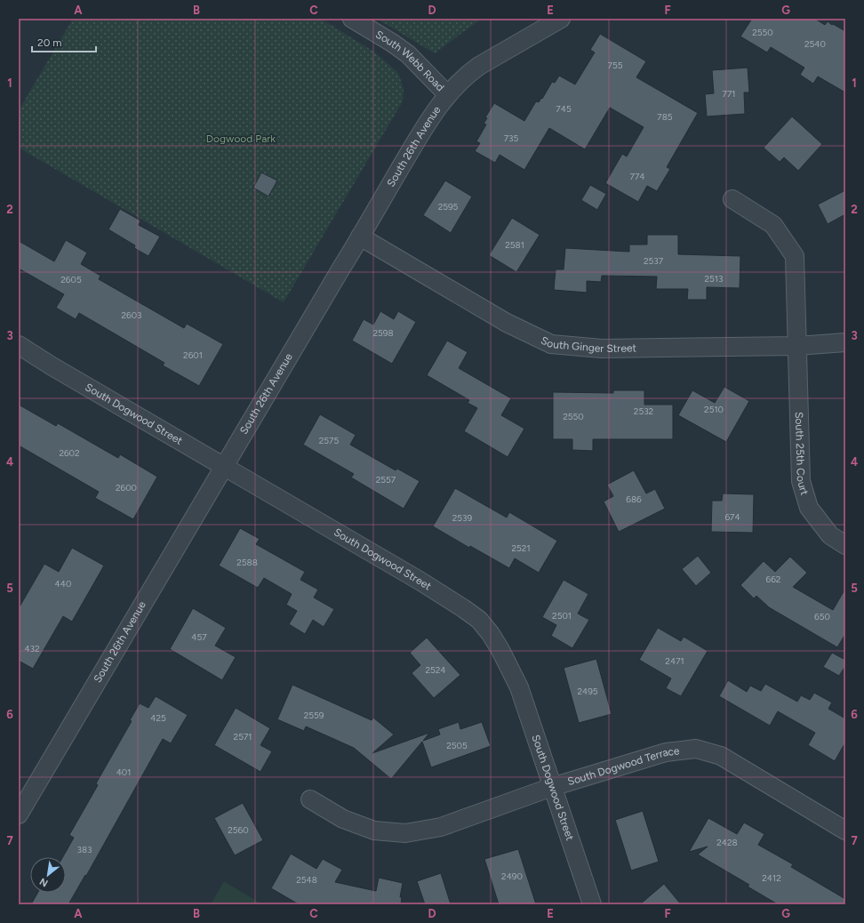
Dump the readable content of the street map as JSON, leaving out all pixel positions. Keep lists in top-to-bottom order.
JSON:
{
  "streets": {
    "street": [
      "South Webb Road",
      "South 26th Avenue",
      "South Ginger Street",
      "South Dogwood Street",
      "South 25th Court",
      "South Dogwood Terrace"
    ]
  },
  "crossings": [
    ["South Webb Road", "South 26th Avenue"],
    ["South 26th Avenue", "South Ginger Street"],
    ["South 26th Avenue", "South Dogwood Street"],
    ["South Ginger Street", "South 25th Court"],
    ["South Dogwood Street", "South Dogwood Terrace"]
  ],
  "parks": ["Dogwood Park"],
  "house_numbers": [
    "2550",
    "2540",
    "755",
    "771",
    "745",
    "785",
    "735",
    "774",
    "2595",
    "2581",
    "2537",
    "2513",
    "2605",
    "2603",
    "2598",
    "2601",
    "2510",
    "2532",
    "2550",
    "2575",
    "2602",
    "2557",
    "2600",
    "686",
    "674",
    "2539",
    "2521",
    "2588",
    "662",
    "440",
    "2501",
    "650",
    "457",
    "432",
    "2471",
    "2524",
    "2495",
    "2559",
    "425",
    "2571",
    "2505",
    "401",
    "2560",
    "2428",
    "383",
    "2490",
    "2412",
    "2548"
  ],
  "scale_bar": "20 m",
  "north": "bottom left",
  "grid": {
    "columns": [
      "A",
      "B",
      "C",
      "D",
      "E",
      "F",
      "G"
    ],
    "rows": [
      "1",
      "2",
      "3",
      "4",
      "5",
      "6",
      "7"
    ]
  }
}
